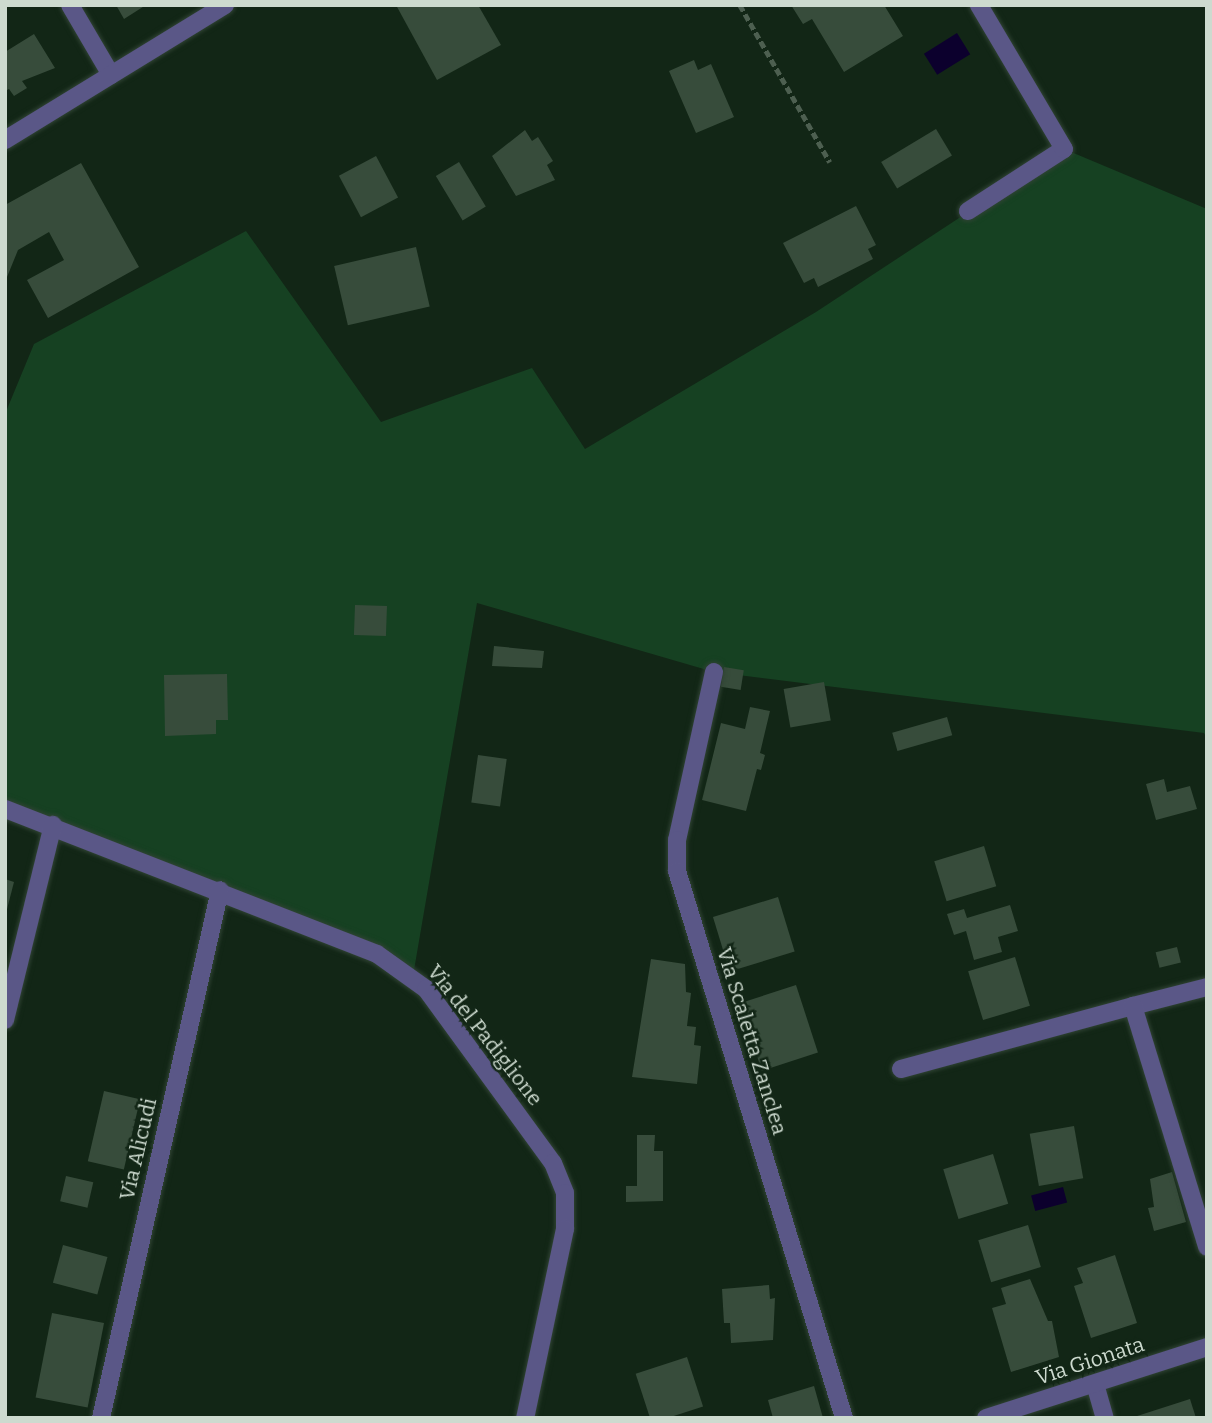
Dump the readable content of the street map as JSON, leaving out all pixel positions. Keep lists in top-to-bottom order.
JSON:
{
  "streets": {
    "street": [
      "Via del Padiglione",
      "Via Scaletta Zanclea",
      "Via Alicudi",
      "Via Gionata"
    ]
  },
  "crossings": [
    ["Via del Padiglione", "Via Alicudi"]
  ]
}
